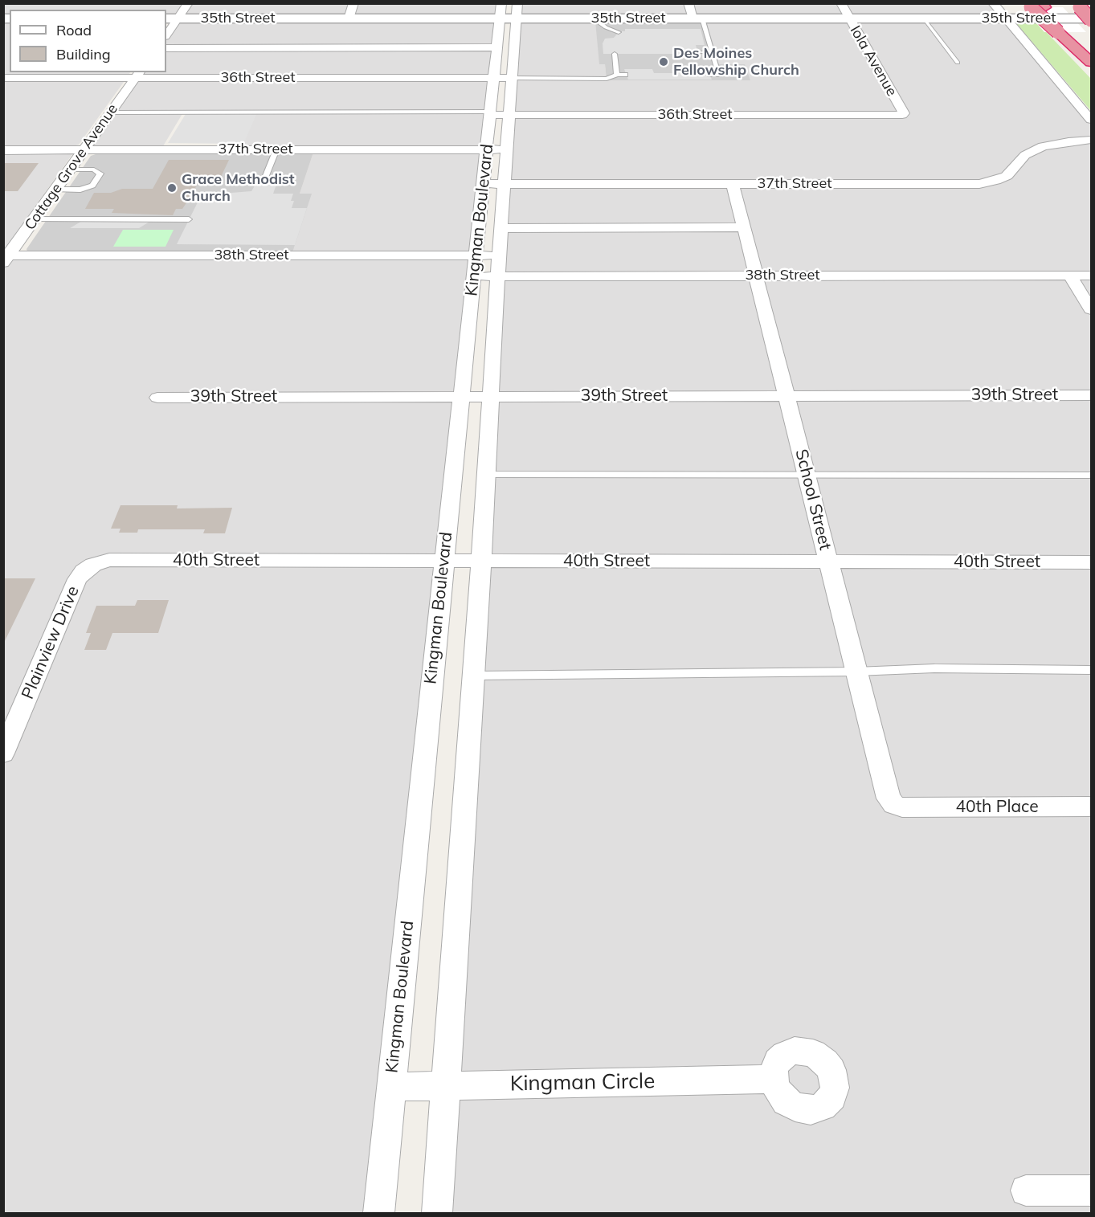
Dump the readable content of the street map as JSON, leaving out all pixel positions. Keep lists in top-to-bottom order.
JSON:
{
  "streets": {
    "street": [
      "35th Street",
      "Iola Avenue",
      "36th Street",
      "37th Street",
      "Cottage Grove Avenue",
      "Kingman Boulevard",
      "38th Street",
      "39th Street",
      "School Street",
      "40th Street",
      "Plainview Drive",
      "40th Place",
      "Kingman Circle"
    ]
  },
  "crossings": [
    ["35th Street", "Iola Avenue"],
    ["35th Street", "Kingman Boulevard"],
    ["Iola Avenue", "36th Street"],
    ["36th Street", "Cottage Grove Avenue"],
    ["36th Street", "Kingman Boulevard"],
    ["37th Street", "Cottage Grove Avenue"],
    ["37th Street", "Kingman Boulevard"],
    ["37th Street", "School Street"],
    ["Cottage Grove Avenue", "38th Street"],
    ["Kingman Boulevard", "38th Street"],
    ["Kingman Boulevard", "39th Street"],
    ["Kingman Boulevard", "40th Street"],
    ["Kingman Boulevard", "Kingman Circle"],
    ["38th Street", "School Street"],
    ["39th Street", "School Street"],
    ["School Street", "40th Street"],
    ["School Street", "40th Place"],
    ["40th Street", "Plainview Drive"]
  ],
  "places": ["Des Moines Fellowship Church", "Grace Methodist Church"],
  "legend": ["Road", "Building"]
}
